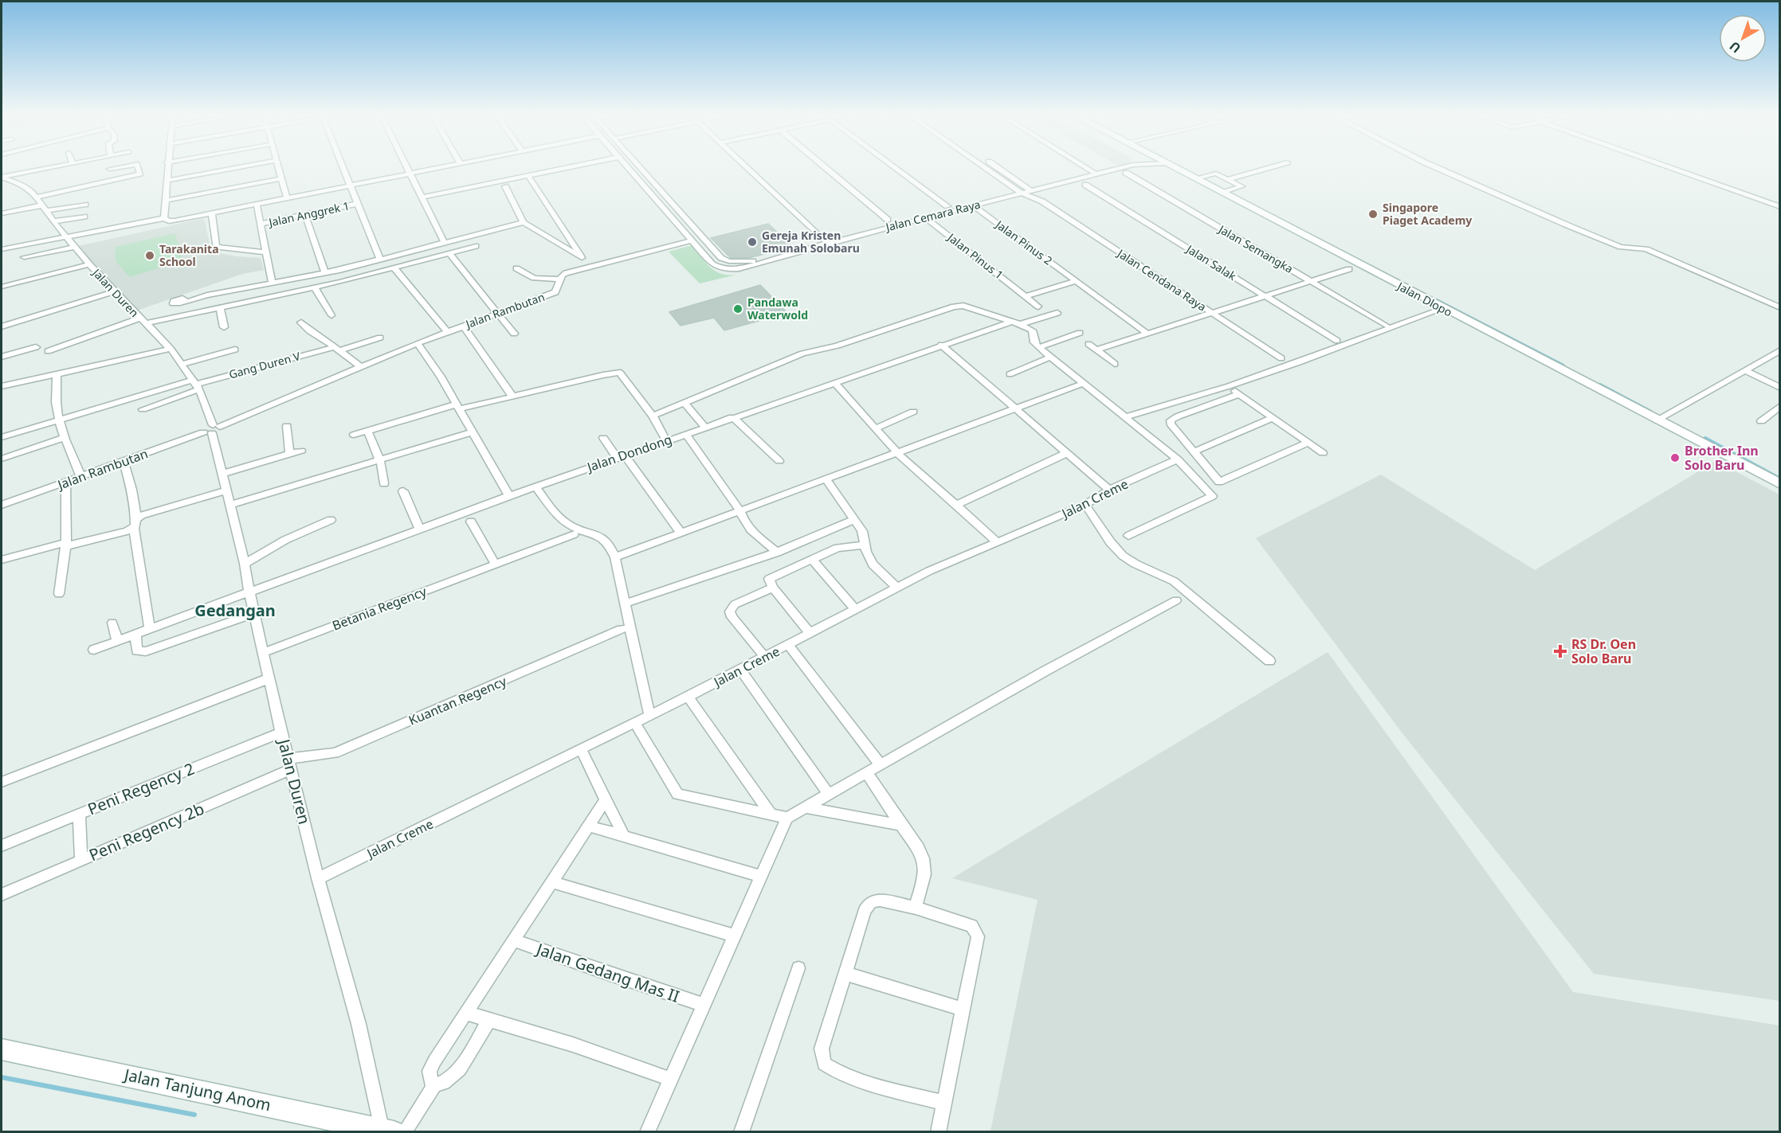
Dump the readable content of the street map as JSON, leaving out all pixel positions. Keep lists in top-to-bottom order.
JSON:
{
  "streets": {
    "street": [
      "Jalan Anggrek 1",
      "Jalan Cemara Raya",
      "Jalan Pinus 2",
      "Jalan Semangka",
      "Jalan Pinus 1",
      "Jalan Salak",
      "Jalan Cendana Raya",
      "Jalan Duren",
      "Jalan Dlopo",
      "Jalan Rambutan",
      "Gang Duren V",
      "Jalan Dondong",
      "Jalan Creme",
      "Betania Regency",
      "Kuantan Regency",
      "Peni Regency 2",
      "Peni Regency 2b",
      "Jalan Gedang Mas II",
      "Jalan Tanjung Anom"
    ]
  },
  "crossings": [
    ["Jalan Cemara Raya", "Jalan Pinus 2"],
    ["Jalan Cemara Raya", "Jalan Pinus 1"],
    ["Jalan Cemara Raya", "Jalan Cendana Raya"],
    ["Jalan Cemara Raya", "Jalan Rambutan"],
    ["Jalan Duren", "Jalan Rambutan"],
    ["Jalan Duren", "Gang Duren V"],
    ["Jalan Duren", "Jalan Dondong"],
    ["Jalan Duren", "Jalan Creme"],
    ["Jalan Duren", "Betania Regency"],
    ["Jalan Duren", "Kuantan Regency"],
    ["Jalan Duren", "Peni Regency 2"],
    ["Jalan Duren", "Peni Regency 2b"],
    ["Jalan Duren", "Jalan Tanjung Anom"],
    ["Kuantan Regency", "Peni Regency 2b"]
  ],
  "districts": ["Gedangan"],
  "places": {
    "other": [
      "Singapore Piaget Academy",
      "Gereja Kristen Emunah Solobaru",
      "Tarakanita School",
      "Pandawa Waterwold",
      "Brother Inn Solo Baru"
    ],
    "health": ["RS Dr. Oen Solo Baru"]
  },
  "north": "bottom left"
}
